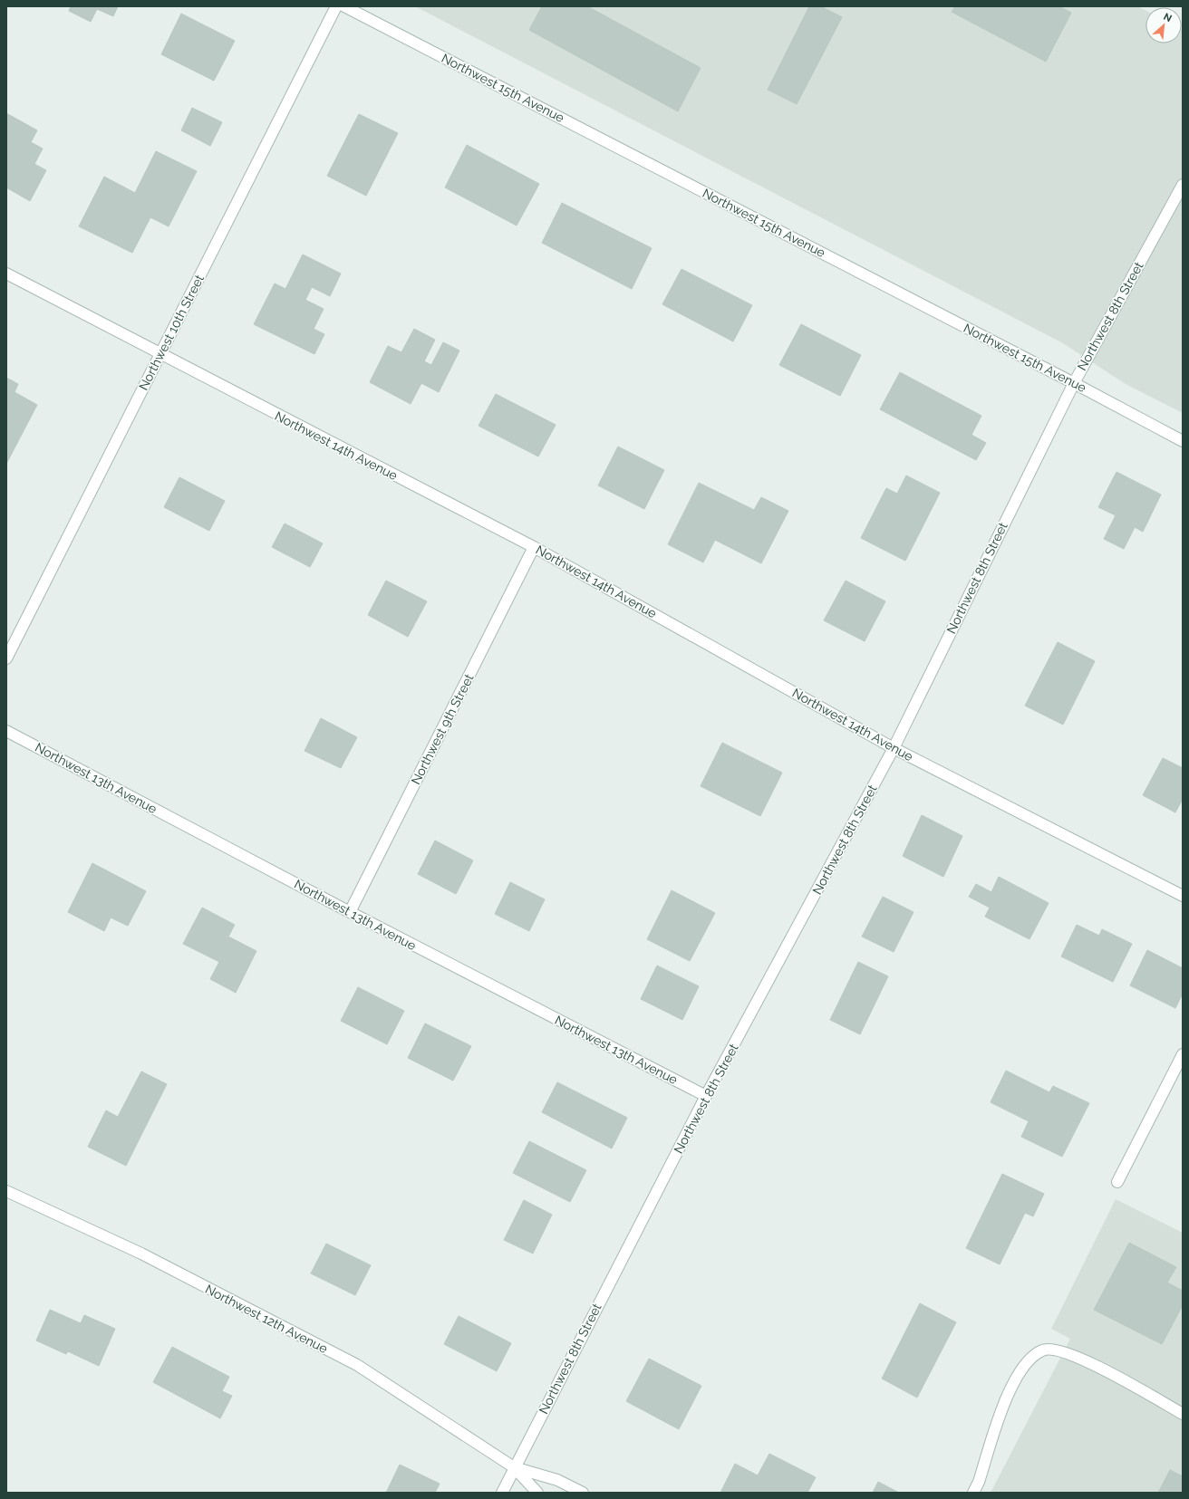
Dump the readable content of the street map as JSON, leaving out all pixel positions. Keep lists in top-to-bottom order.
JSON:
{
  "streets": {
    "street": [
      "Northwest 15th Avenue",
      "Northwest 8th Street",
      "Northwest 10th Street",
      "Northwest 14th Avenue",
      "Northwest 9th Street",
      "Northwest 13th Avenue",
      "Northwest 12th Avenue"
    ]
  },
  "crossings": [
    ["Northwest 15th Avenue", "Northwest 8th Street"],
    ["Northwest 8th Street", "Northwest 14th Avenue"],
    ["Northwest 8th Street", "Northwest 13th Avenue"],
    ["Northwest 8th Street", "Northwest 12th Avenue"],
    ["Northwest 10th Street", "Northwest 14th Avenue"],
    ["Northwest 14th Avenue", "Northwest 9th Street"],
    ["Northwest 9th Street", "Northwest 13th Avenue"]
  ],
  "north": "top right"
}
